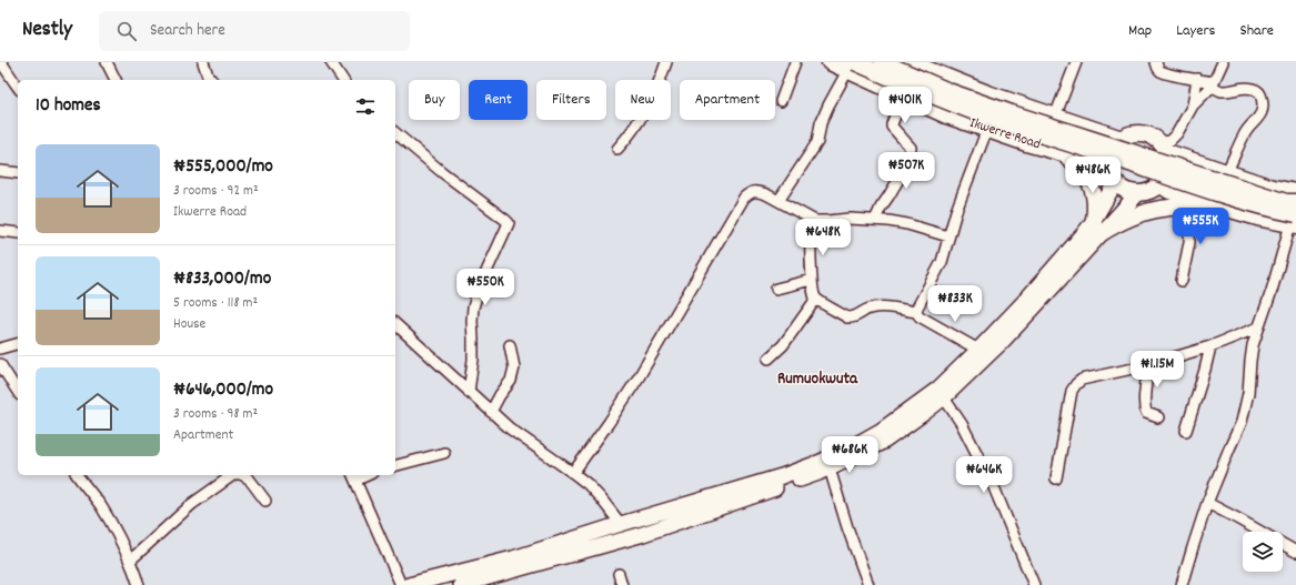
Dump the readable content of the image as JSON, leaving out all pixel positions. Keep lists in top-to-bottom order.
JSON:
{
  "streets": {
    "main road": ["Ikwerre Road"]
  },
  "districts": ["Rumuokwuta"],
  "page": {
    "header": "Nestly",
    "search": "Search here",
    "nav": ["Map", "Layers", "Share"],
    "chip": [
      "Buy",
      "Rent",
      "Filters",
      "New",
      "Apartment"
    ],
    "heading": "10 homes",
    "price": [
      "₦401K",
      "₦507K",
      "₦486K",
      "₦555K",
      "₦648K",
      "₦550K",
      "₦833K",
      "₦1.15M",
      "₦686K",
      "₦646K"
    ],
    "list": [
      {
        "name": "₦555,000/mo",
        "note": "3 rooms · 92 m² · Ikwerre Road"
      },
      {
        "name": "₦833,000/mo",
        "note": "5 rooms · 118 m² · House"
      },
      {
        "name": "₦646,000/mo",
        "note": "3 rooms · 98 m² · Apartment"
      }
    ]
  }
}
